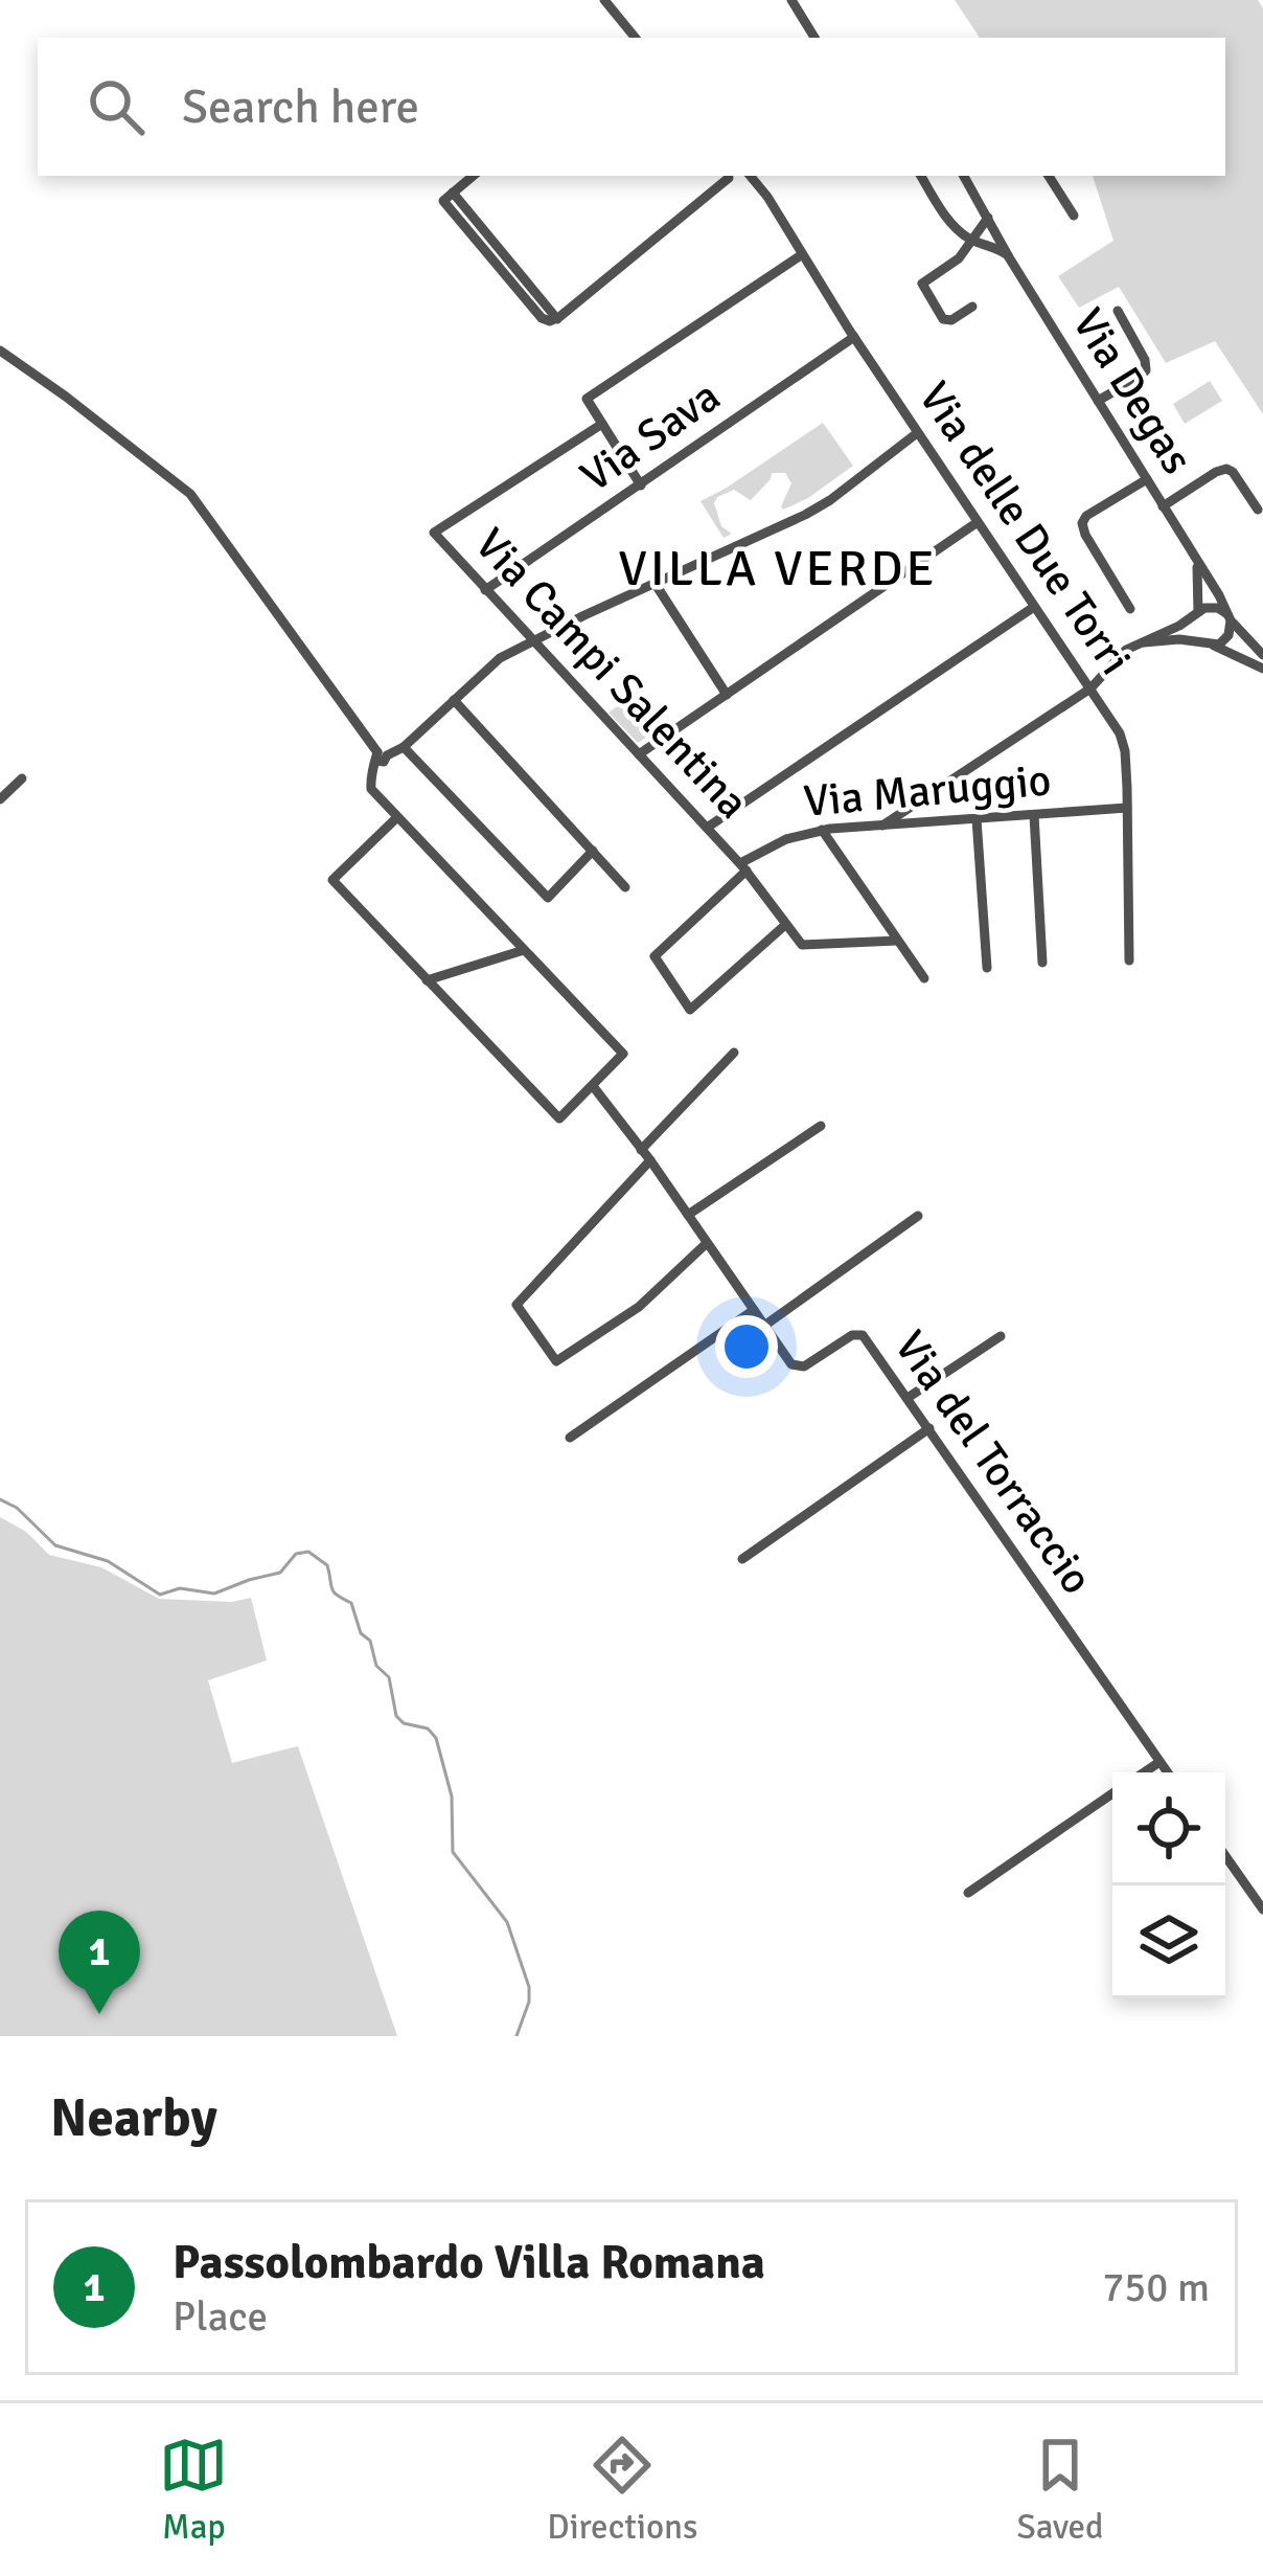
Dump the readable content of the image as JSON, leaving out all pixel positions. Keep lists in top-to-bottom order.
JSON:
{
  "streets": {
    "street": [
      "Via Degas",
      "Via Sava",
      "Via delle Due Torri",
      "Via Campi Salentina",
      "Via Maruggio",
      "Via del Torraccio"
    ]
  },
  "crossings": [
    ["Via Sava", "Via delle Due Torri"],
    ["Via Sava", "Via Campi Salentina"],
    ["Via delle Due Torri", "Via Maruggio"],
    ["Via Campi Salentina", "Via Maruggio"]
  ],
  "districts": ["VILLA VERDE"],
  "page": {
    "search": "Search here",
    "pins": "1",
    "heading": "Nearby",
    "list": [
      {
        "mark": "1",
        "name": "Passolombardo Villa Romana",
        "note": "Place",
        "value": "750 m"
      }
    ],
    "nav": ["Map", "Directions", "Saved"]
  }
}
